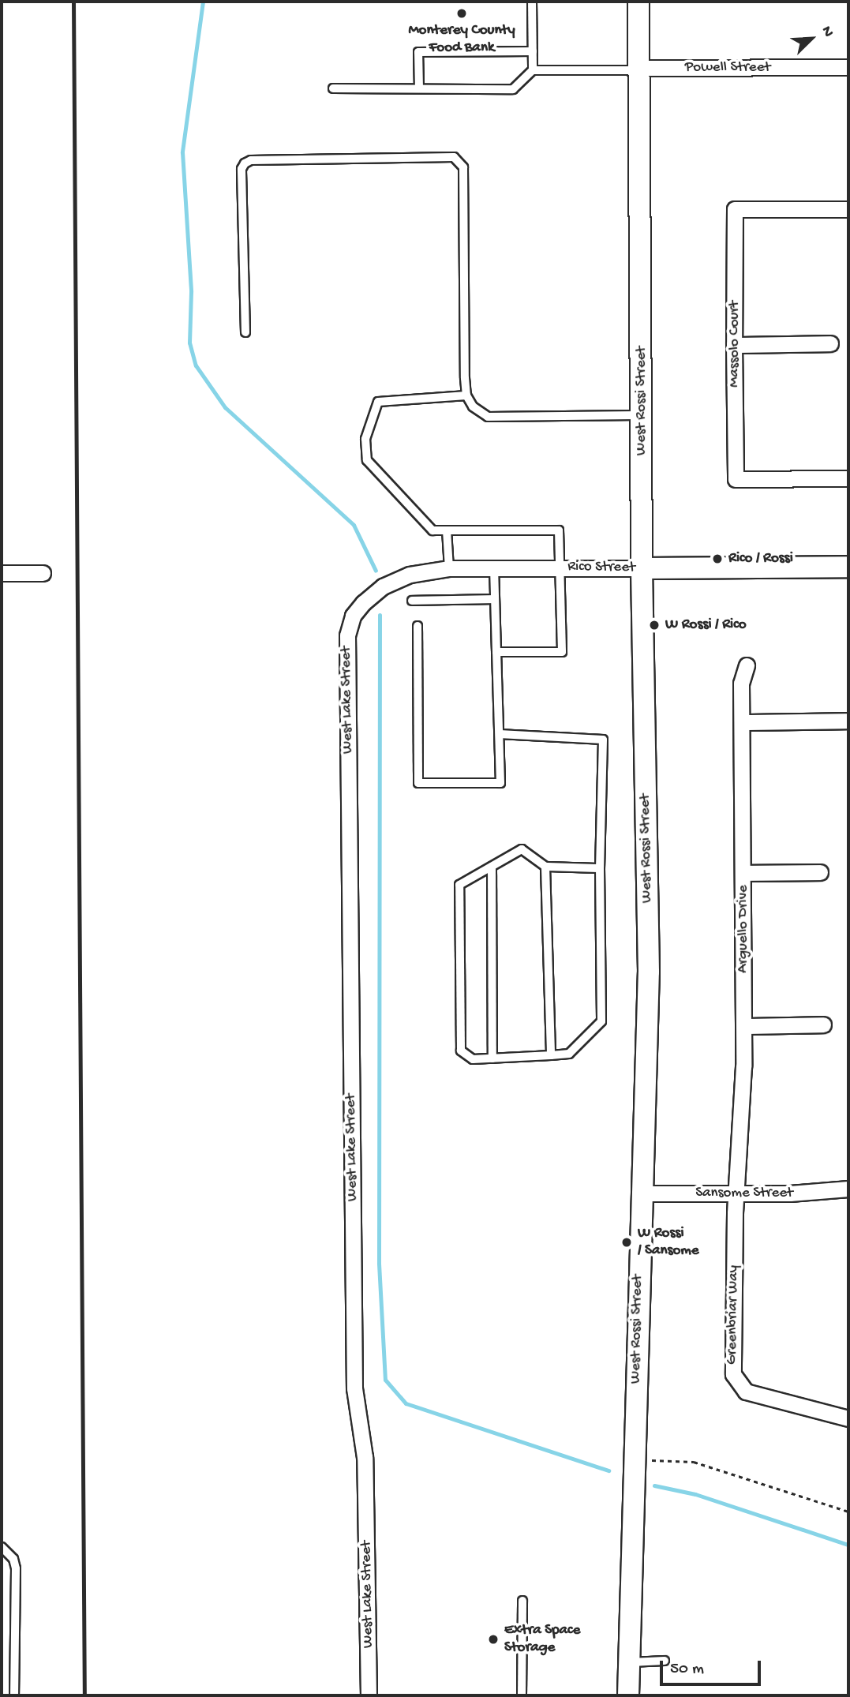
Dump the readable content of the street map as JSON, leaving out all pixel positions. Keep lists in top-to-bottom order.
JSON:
{
  "streets": {
    "main road": ["West Rossi Street", "Rico Street"],
    "street": [
      "Powell Street",
      "Massolo Court",
      "West Lake Street",
      "Arguello Drive",
      "Sansome Street",
      "Greenbriar Way"
    ]
  },
  "crossings": [
    ["Powell Street", "West Rossi Street"],
    ["West Rossi Street", "Rico Street"],
    ["West Rossi Street", "Sansome Street"],
    ["Rico Street", "West Lake Street"],
    ["Arguello Drive", "Sansome Street"],
    ["Arguello Drive", "Greenbriar Way"],
    ["Sansome Street", "Greenbriar Way"]
  ],
  "places": [
    "Monterey County Food Bank",
    "Rico / Rossi",
    "W Rossi / Rico",
    "W Rossi / Sansome",
    "Extra Space Storage"
  ],
  "scale_bar": "50 m",
  "north": "top right"
}
